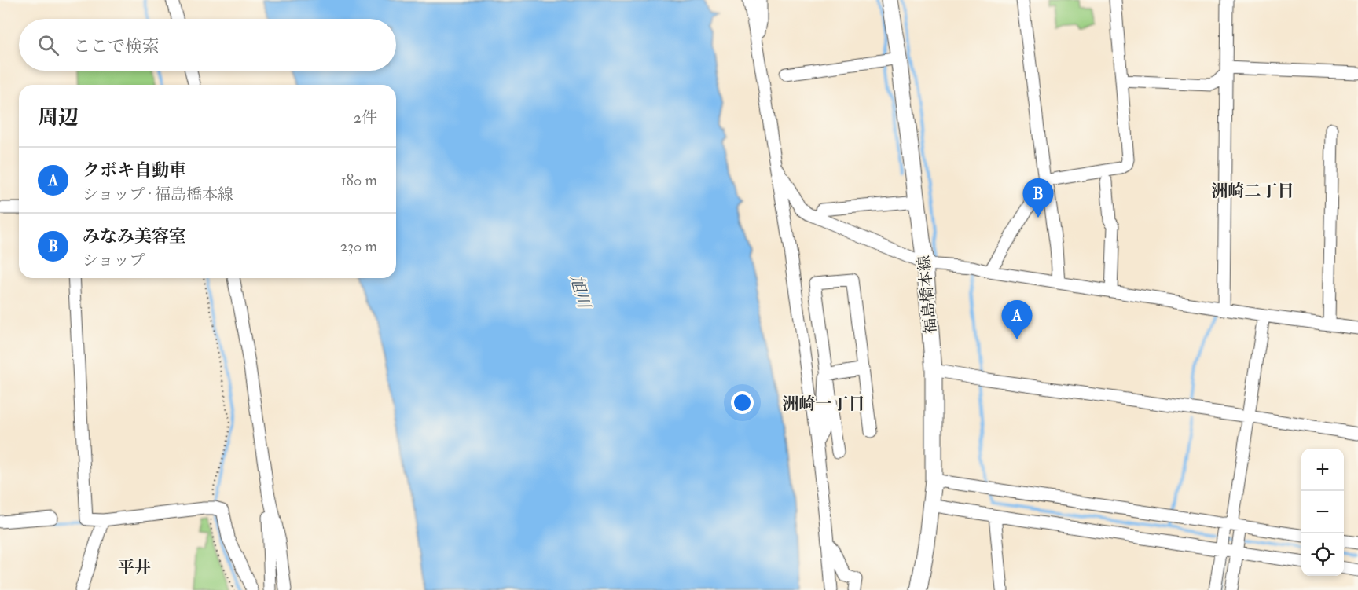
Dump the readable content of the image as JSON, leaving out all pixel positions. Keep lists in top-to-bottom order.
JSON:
{
  "streets": {
    "main road": ["福島橋本線"]
  },
  "districts": ["洲崎二丁目", "洲崎一丁目", "平井"],
  "water": ["旭川"],
  "page": {
    "search": "ここで検索",
    "heading": ["周辺", "2件"],
    "list": [
      {
        "mark": "A",
        "name": "クボキ自動車",
        "note": "ショップ · 福島橋本線",
        "value": "180 m"
      },
      {
        "mark": "B",
        "name": "みなみ美容室",
        "note": "ショップ",
        "value": "230 m"
      }
    ],
    "pins": ["B", "A"],
    "map_buttons": ["+", "−"]
  }
}
